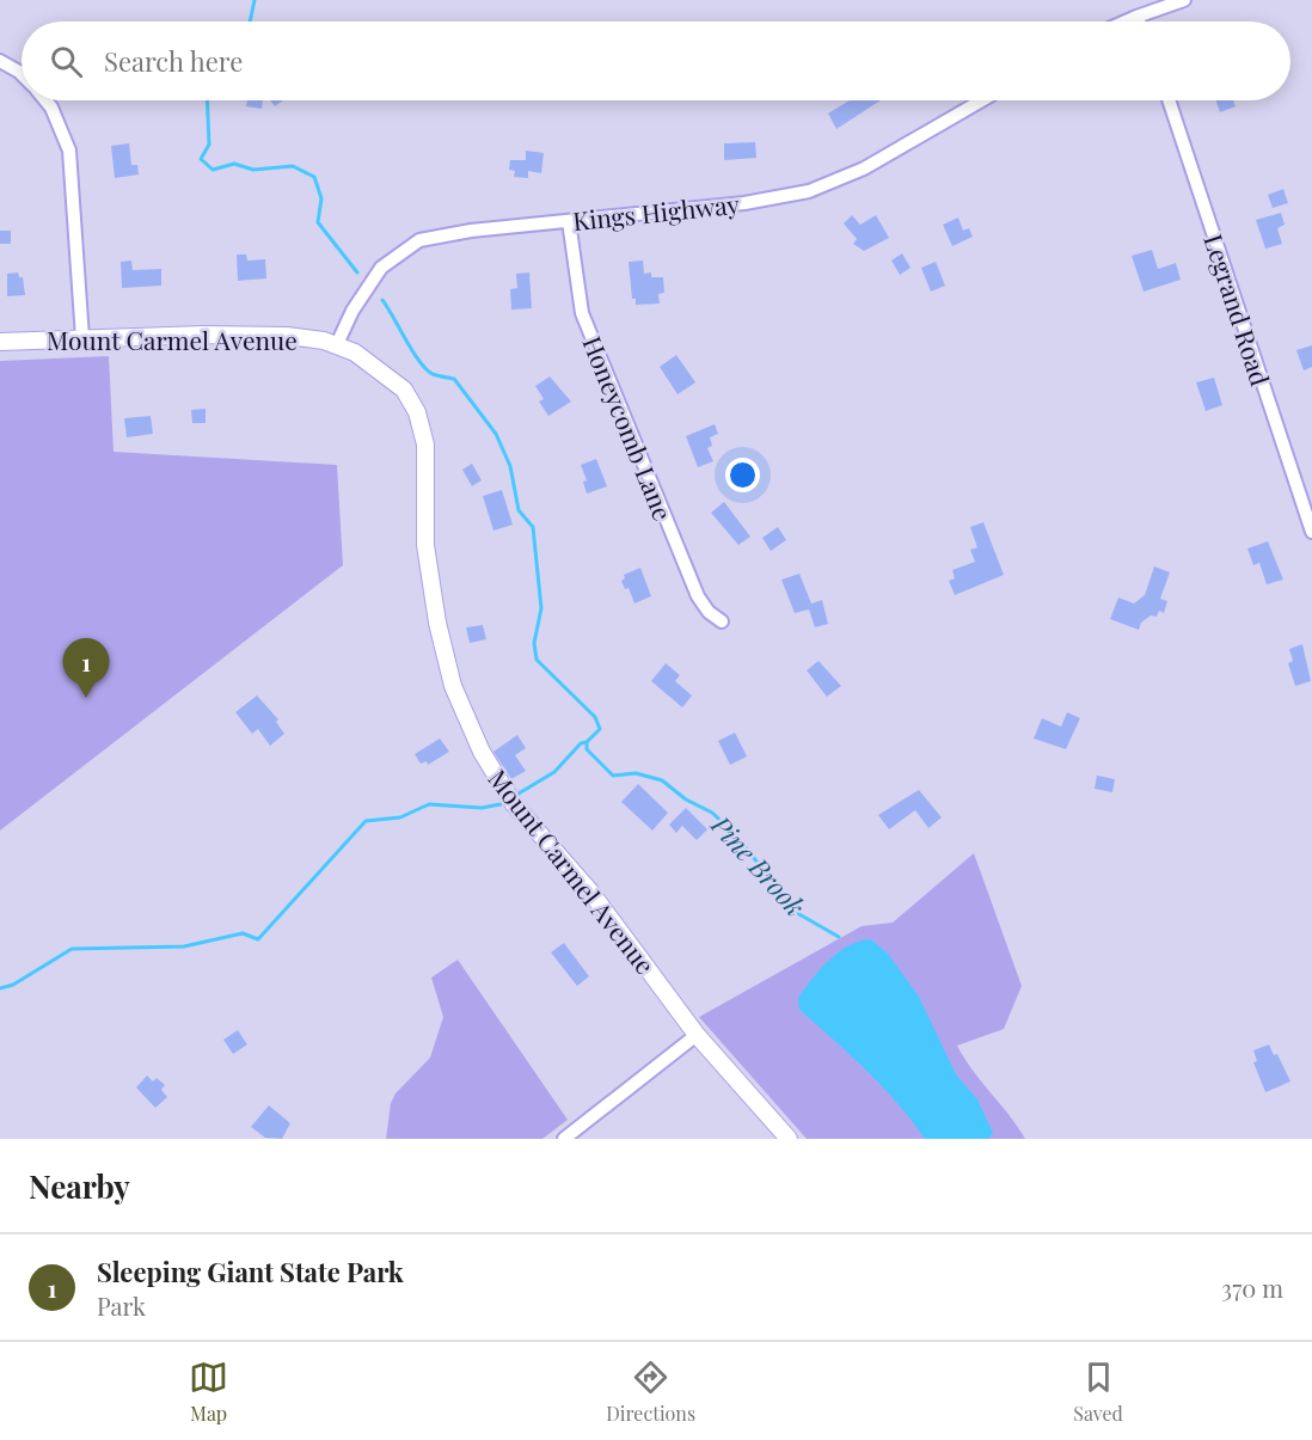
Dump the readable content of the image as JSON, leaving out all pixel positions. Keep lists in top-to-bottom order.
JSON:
{
  "streets": {
    "main road": ["Mount Carmel Avenue"],
    "street": ["Kings Highway", "Legrand Road", "Honeycomb Lane"]
  },
  "crossings": [
    ["Kings Highway", "Mount Carmel Avenue"],
    ["Kings Highway", "Honeycomb Lane"]
  ],
  "water": ["Pine Brook"],
  "page": {
    "search": "Search here",
    "pins": "1",
    "heading": "Nearby",
    "list": [
      {
        "mark": "1",
        "name": "Sleeping Giant State Park",
        "note": "Park",
        "value": "370 m"
      }
    ],
    "nav": ["Map", "Directions", "Saved"]
  }
}
